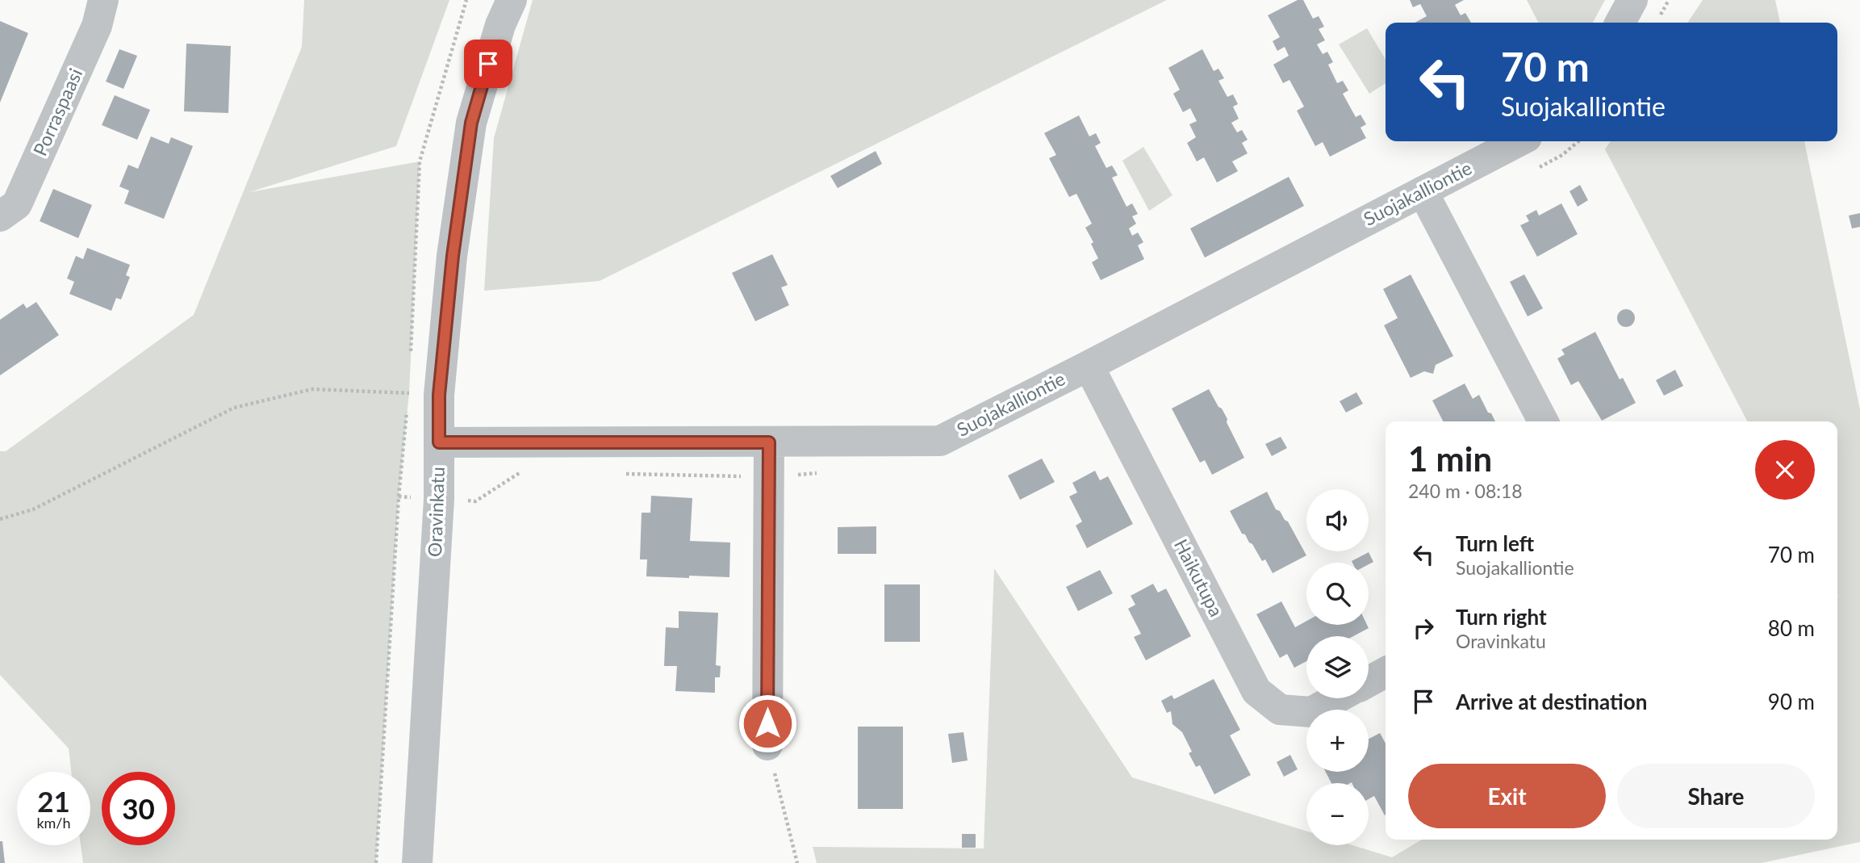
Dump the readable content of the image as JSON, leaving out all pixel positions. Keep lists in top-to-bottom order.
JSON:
{
  "streets": {
    "street": [
      "Porraspaasi",
      "Suojakalliontie",
      "Oravinkatu",
      "Haikutupa"
    ]
  },
  "crossings": [
    ["Suojakalliontie", "Oravinkatu"],
    ["Suojakalliontie", "Haikutupa"]
  ],
  "page": {
    "turn": ["70 m", "Suojakalliontie"],
    "heading": ["1 min", "240 m · 08:18"],
    "map_buttons": ["+", "−"],
    "list": [
      {
        "name": "Turn left",
        "note": "Suojakalliontie",
        "value": "70 m"
      },
      {
        "name": "Turn right",
        "note": "Oravinkatu",
        "value": "80 m"
      },
      {
        "name": "Arrive at destination",
        "value": "90 m"
      }
    ],
    "buttons": ["Exit", "Share"],
    "speed": "21 km/h",
    "limit": "30"
  }
}
